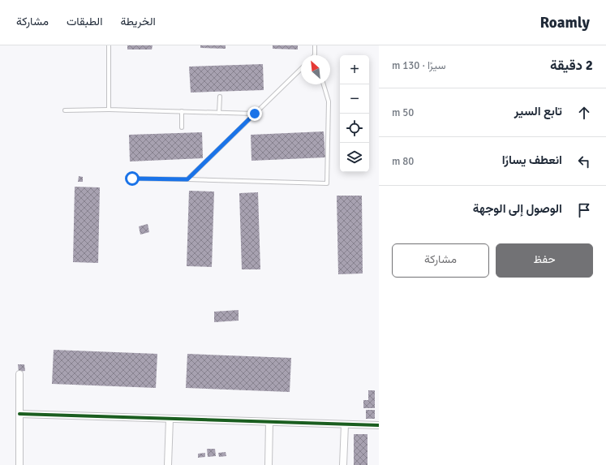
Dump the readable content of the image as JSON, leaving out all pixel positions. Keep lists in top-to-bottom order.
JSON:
{
  "north": "top left",
  "page": {
    "header": "Roamly",
    "nav": ["الخريطة", "الطبقات", "مشاركة"],
    "heading": ["2 دقيقة", "سيرًا · 130 m"],
    "map_buttons": ["+", "−"],
    "list": [
      ["تابع السير", "50 m"],
      ["انعطف يسارًا", "80 m"],
      "الوصول إلى الوجهة"
    ],
    "buttons": ["حفظ", "مشاركة"]
  }
}
